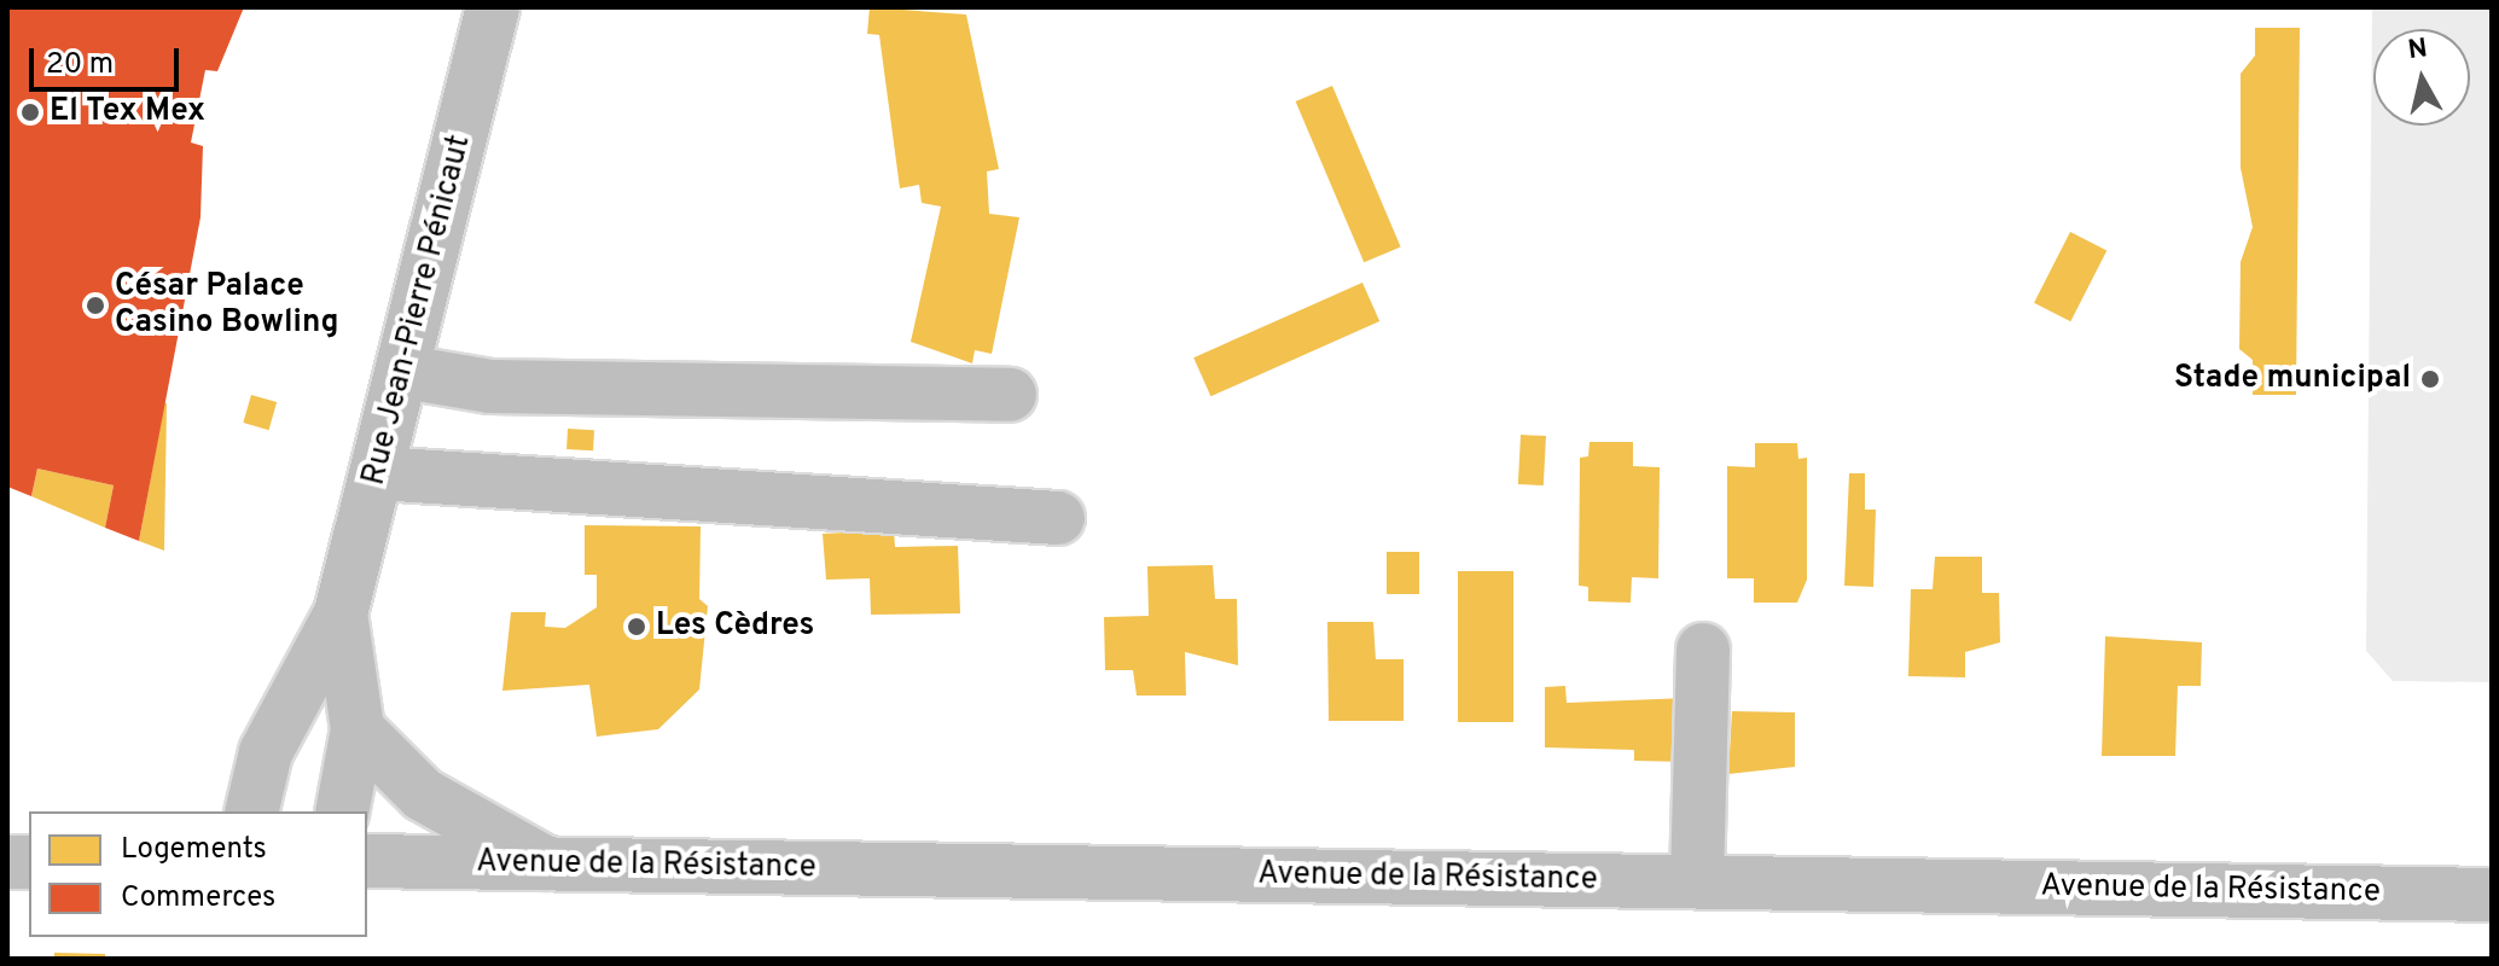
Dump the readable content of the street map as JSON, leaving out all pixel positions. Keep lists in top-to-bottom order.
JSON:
{
  "streets": {
    "main road": ["Rue Jean-Pierre Pénicaut", "Avenue de la Résistance"]
  },
  "places": [
    "El Tex Mex",
    "César Palace Casino Bowling",
    "Stade municipal",
    "Les Cèdres"
  ],
  "legend": ["Logements", "Commerces"],
  "scale_bar": "20 m",
  "north": "top"
}
